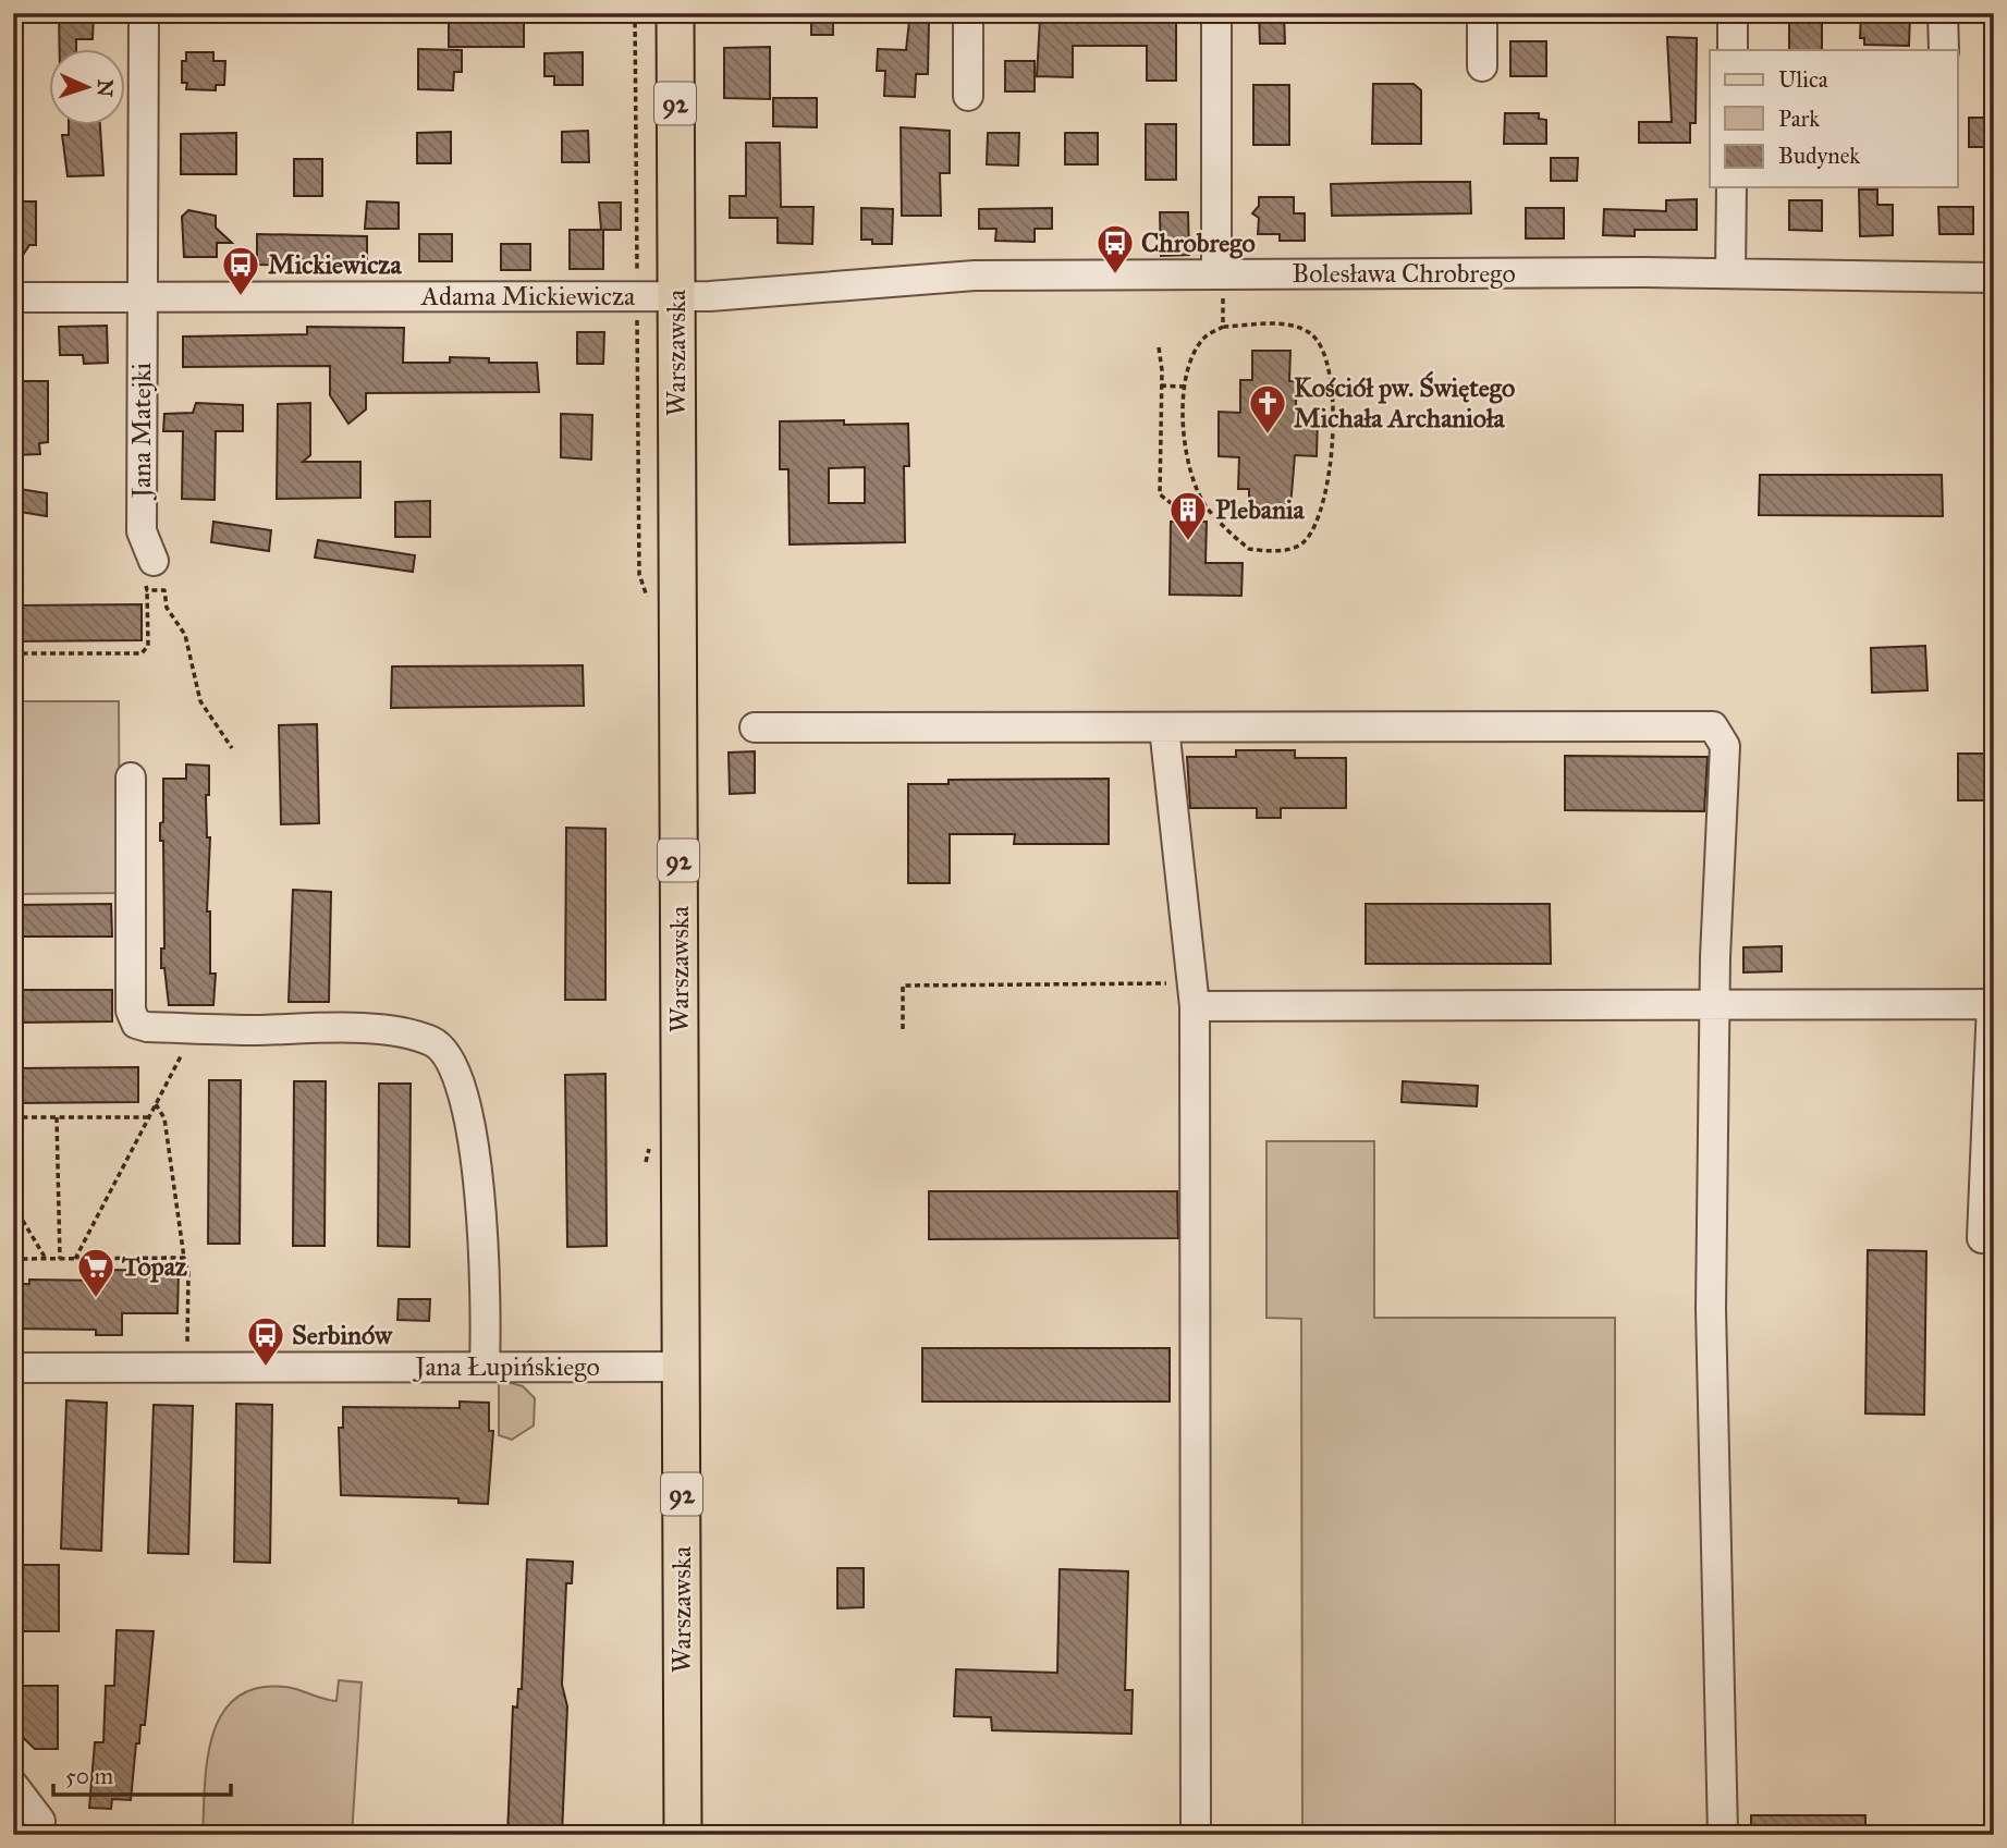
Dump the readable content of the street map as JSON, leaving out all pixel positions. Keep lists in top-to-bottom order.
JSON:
{
  "streets": {
    "main road": ["92", "Warszawska"],
    "street": [
      "Bolesława Chrobrego",
      "Adama Mickiewicza",
      "Jana Matejki",
      "Jana Łupińskiego"
    ]
  },
  "crossings": [
    ["Bolesława Chrobrego", "Adama Mickiewicza"],
    ["Bolesława Chrobrego", "Warszawska"],
    ["Adama Mickiewicza", "Warszawska"],
    ["Adama Mickiewicza", "Jana Matejki"],
    ["Warszawska", "Jana Łupińskiego"]
  ],
  "places": {
    "bus stop": ["Chrobrego", "Mickiewicza", "Serbinów"],
    "church": ["Kościół pw. Świętego Michała Archanioła"],
    "building": ["Plebania"],
    "supermarket": ["Topaz"]
  },
  "legend": ["Ulica", "Park", "Budynek"],
  "scale_bar": "50 m",
  "north": "right"
}
